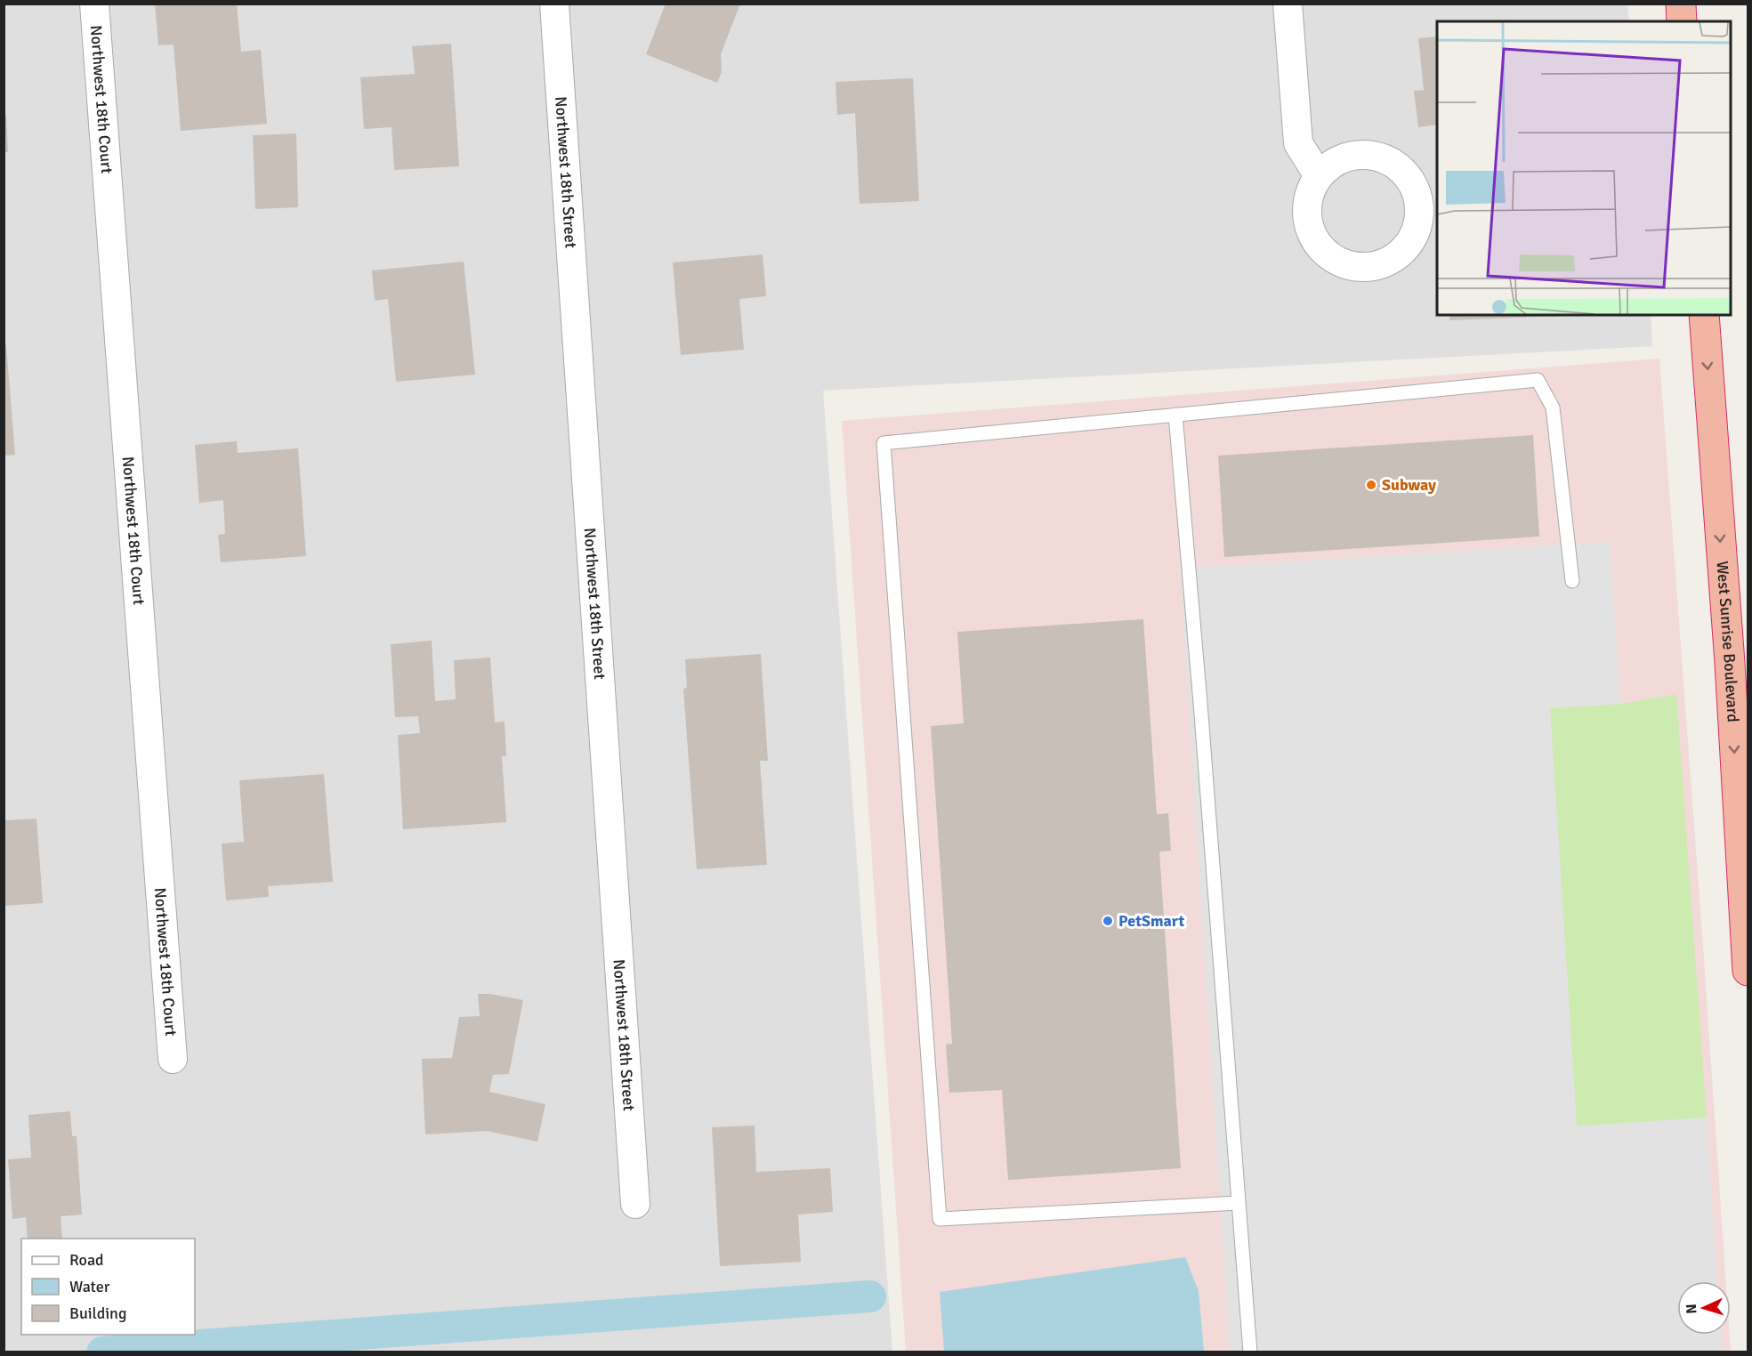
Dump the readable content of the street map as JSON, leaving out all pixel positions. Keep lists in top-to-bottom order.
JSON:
{
  "streets": {
    "highway": ["West Sunrise Boulevard"],
    "street": ["Northwest 18th Court", "Northwest 18th Street"]
  },
  "one_way": ["West Sunrise Boulevard"],
  "places": ["Subway", "PetSmart"],
  "legend": ["Road", "Water", "Building"],
  "north": "left"
}
